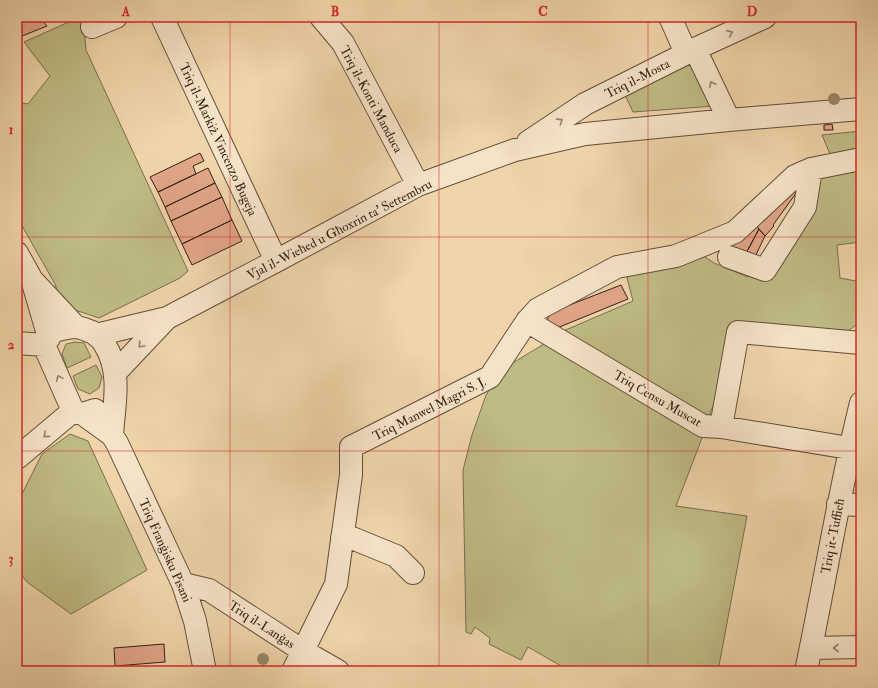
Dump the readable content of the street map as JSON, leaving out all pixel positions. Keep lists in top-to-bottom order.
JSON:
{
  "streets": {
    "street": [
      "Triq il-Mosta",
      "Triq il-Konti Manduca",
      "Triq il-Markiż Vincenzo Bugeja",
      "Vjal il-Wieħed u Għoxrin ta' Settembru",
      "Triq Ċensu Muscat",
      "Triq Manwel Magri S. J.",
      "Triq it-Tuffieħ",
      "Triq Franġisku Pisani",
      "Triq il-Lanġas"
    ]
  },
  "crossings": [
    ["Triq il-Mosta", "Vjal il-Wieħed u Għoxrin ta' Settembru"],
    ["Triq il-Konti Manduca", "Vjal il-Wieħed u Għoxrin ta' Settembru"],
    ["Triq il-Markiż Vincenzo Bugeja", "Vjal il-Wieħed u Għoxrin ta' Settembru"],
    ["Triq Ċensu Muscat", "Triq Manwel Magri S. J."],
    ["Triq Ċensu Muscat", "Triq it-Tuffieħ"],
    ["Triq Manwel Magri S. J.", "Triq il-Lanġas"],
    ["Triq Franġisku Pisani", "Triq il-Lanġas"]
  ],
  "one_way": ["Triq il-Mosta"],
  "grid": {
    "columns": [
      "A",
      "B",
      "C",
      "D"
    ],
    "rows": ["1", "2", "3"]
  }
}
